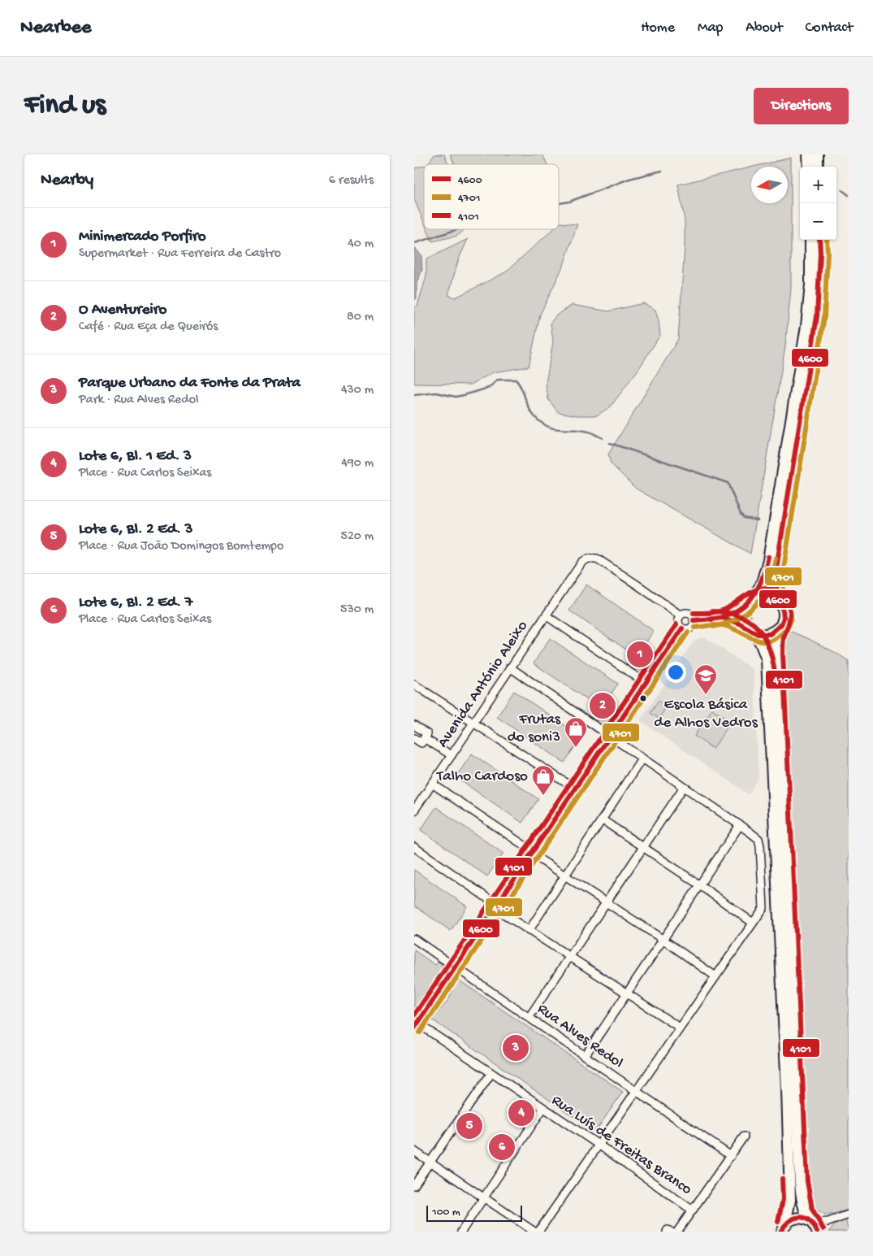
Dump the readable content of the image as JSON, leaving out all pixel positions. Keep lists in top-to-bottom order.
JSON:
{
  "streets": {
    "street": ["Avenida António Aleixo", "Rua Alves Redol", "Rua Luís de Freitas Branco"]
  },
  "places": {
    "school or university": ["Escola Básica de Alhos Vedros"],
    "shop": ["Frutas do soni3", "Talho Cardoso"]
  },
  "lines": ["transit line 4600", "transit line 4701", "transit line 4101"],
  "legend": ["4600", "4701", "4101"],
  "scale_bar": "100 m",
  "north": "left",
  "page": {
    "header": "Nearbee",
    "nav": [
      "Home",
      "Map",
      "About",
      "Contact"
    ],
    "buttons": "Directions",
    "title": "Find us",
    "heading": ["Nearby", "6 results"],
    "map_buttons": ["+", "−"],
    "list": [
      {
        "mark": "1",
        "name": "Minimercado Porfiro",
        "note": "Supermarket · Rua Ferreira de Castro",
        "value": "40 m"
      },
      {
        "mark": "2",
        "name": "O Aventureiro",
        "note": "Café · Rua Eça de Queirós",
        "value": "80 m"
      },
      {
        "mark": "3",
        "name": "Parque Urbano da Fonte da Prata",
        "note": "Park · Rua Alves Redol",
        "value": "430 m"
      },
      {
        "mark": "4",
        "name": "Lote 6, Bl. 1 Ed. 3",
        "note": "Place · Rua Carlos Seixas",
        "value": "490 m"
      },
      {
        "mark": "5",
        "name": "Lote 6, Bl. 2 Ed. 3",
        "note": "Place · Rua João Domingos Bomtempo",
        "value": "520 m"
      },
      {
        "mark": "6",
        "name": "Lote 6, Bl. 2 Ed. 7",
        "note": "Place · Rua Carlos Seixas",
        "value": "530 m"
      }
    ],
    "pins": [
      "1",
      "2",
      "3",
      "4",
      "5",
      "6"
    ],
    "scale": "100 m"
  }
}
